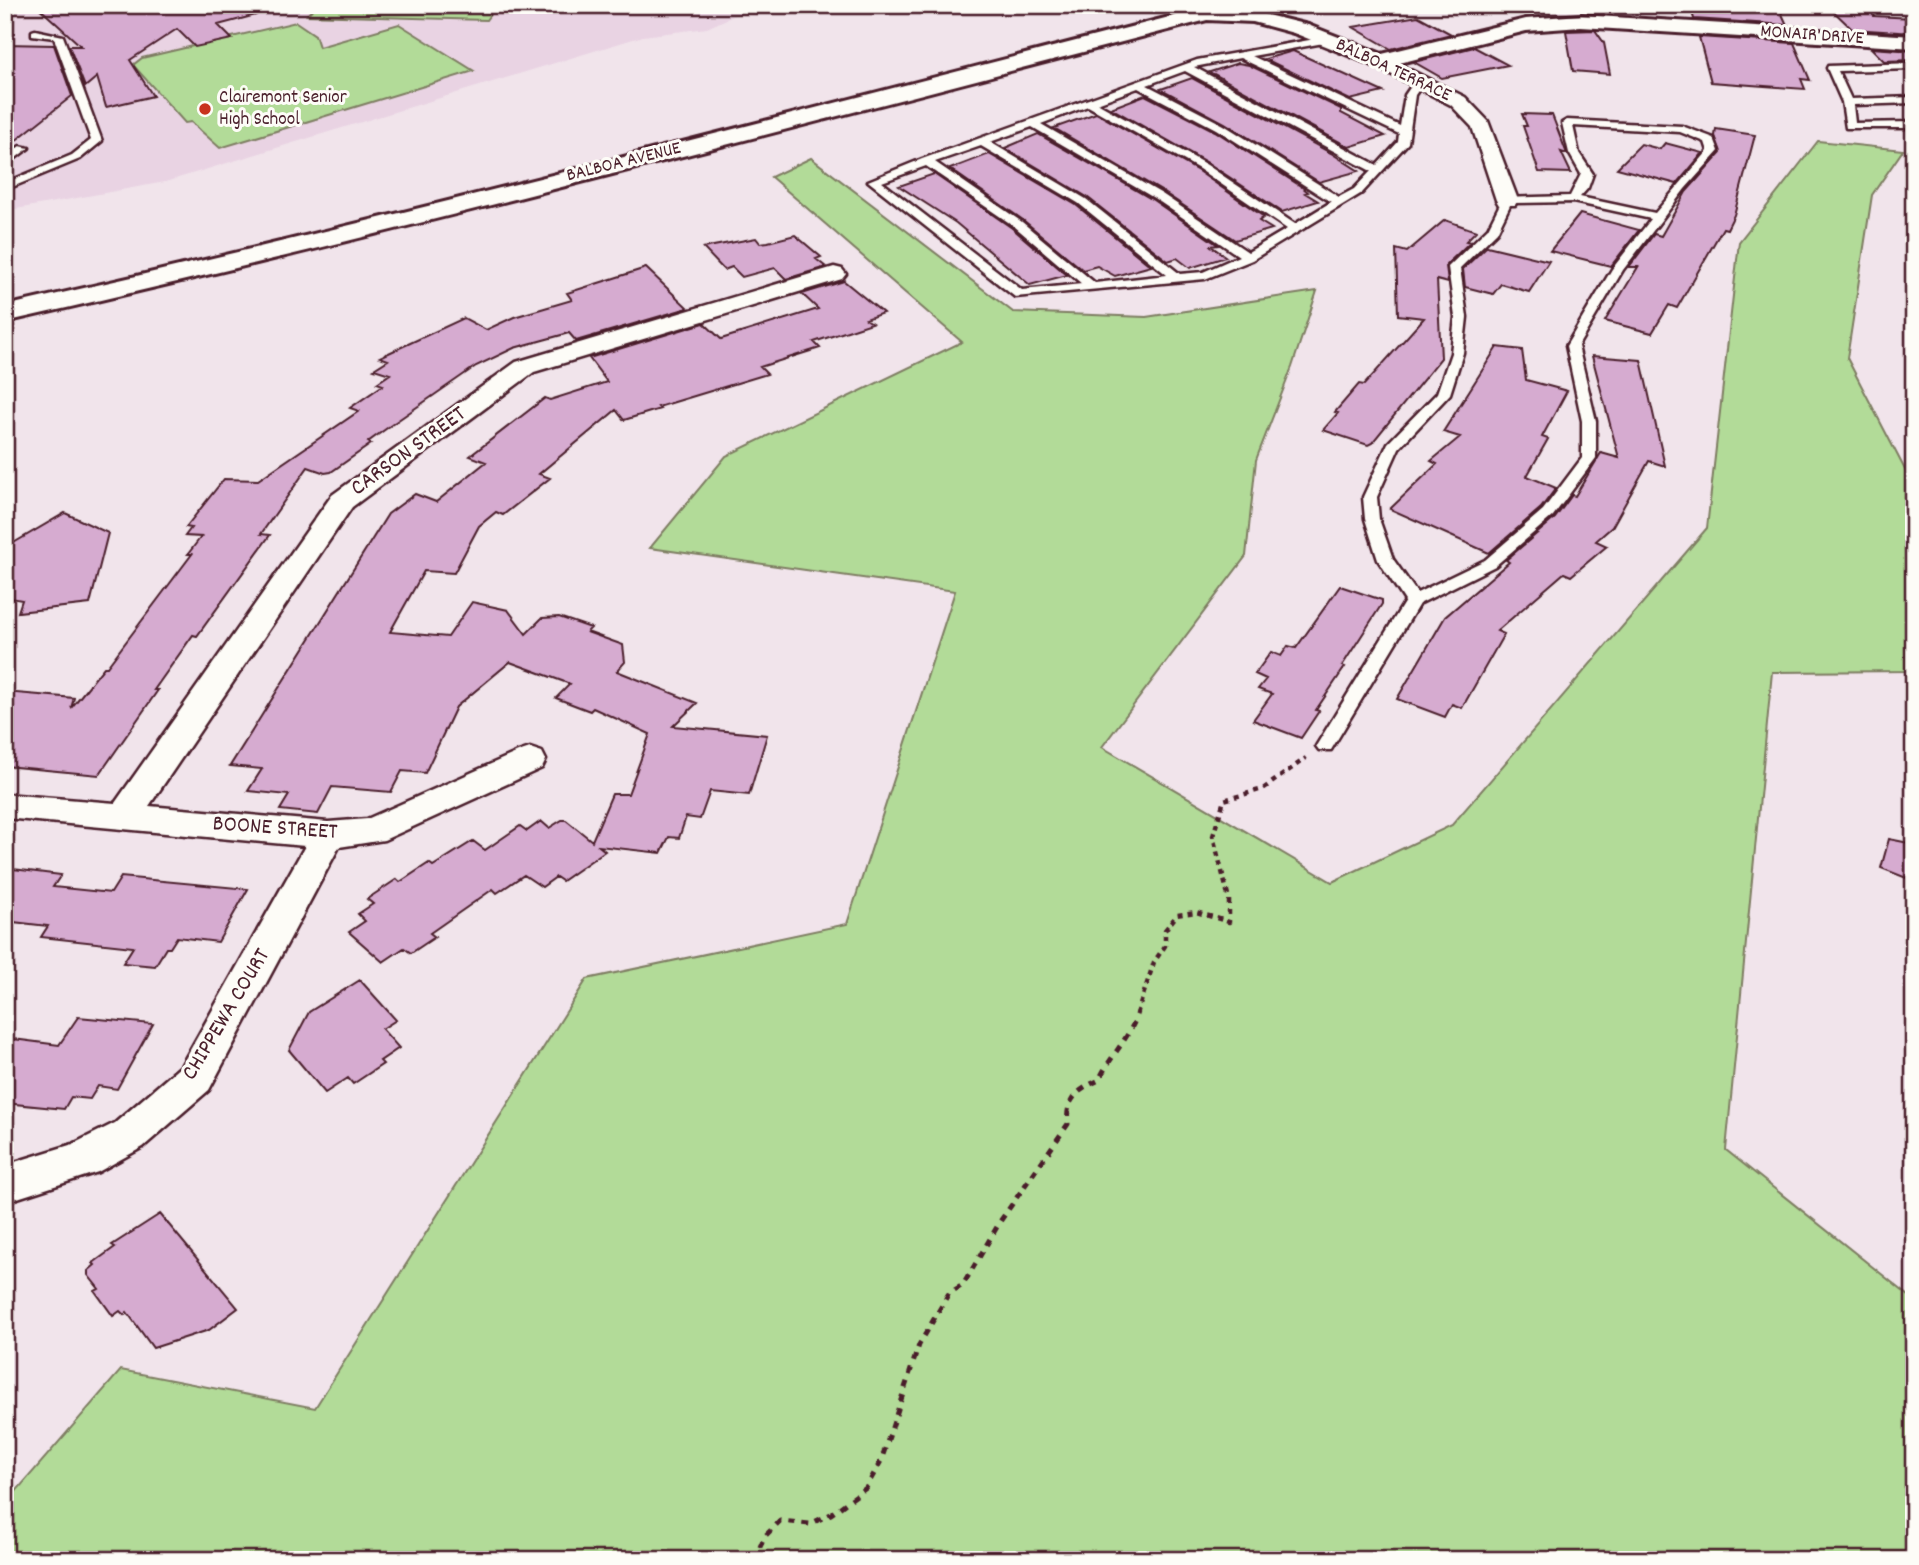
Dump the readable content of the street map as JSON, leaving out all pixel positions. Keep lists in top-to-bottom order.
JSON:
{
  "streets": {
    "main road": ["MONAIR DRIVE", "BALBOA TERRACE", "BALBOA AVENUE"],
    "street": ["CARSON STREET", "BOONE STREET", "CHIPPEWA COURT"]
  },
  "crossings": [
    ["MONAIR DRIVE", "BALBOA TERRACE"],
    ["CARSON STREET", "BOONE STREET"],
    ["BOONE STREET", "CHIPPEWA COURT"]
  ],
  "places": ["Clairemont Senior High School"]
}
